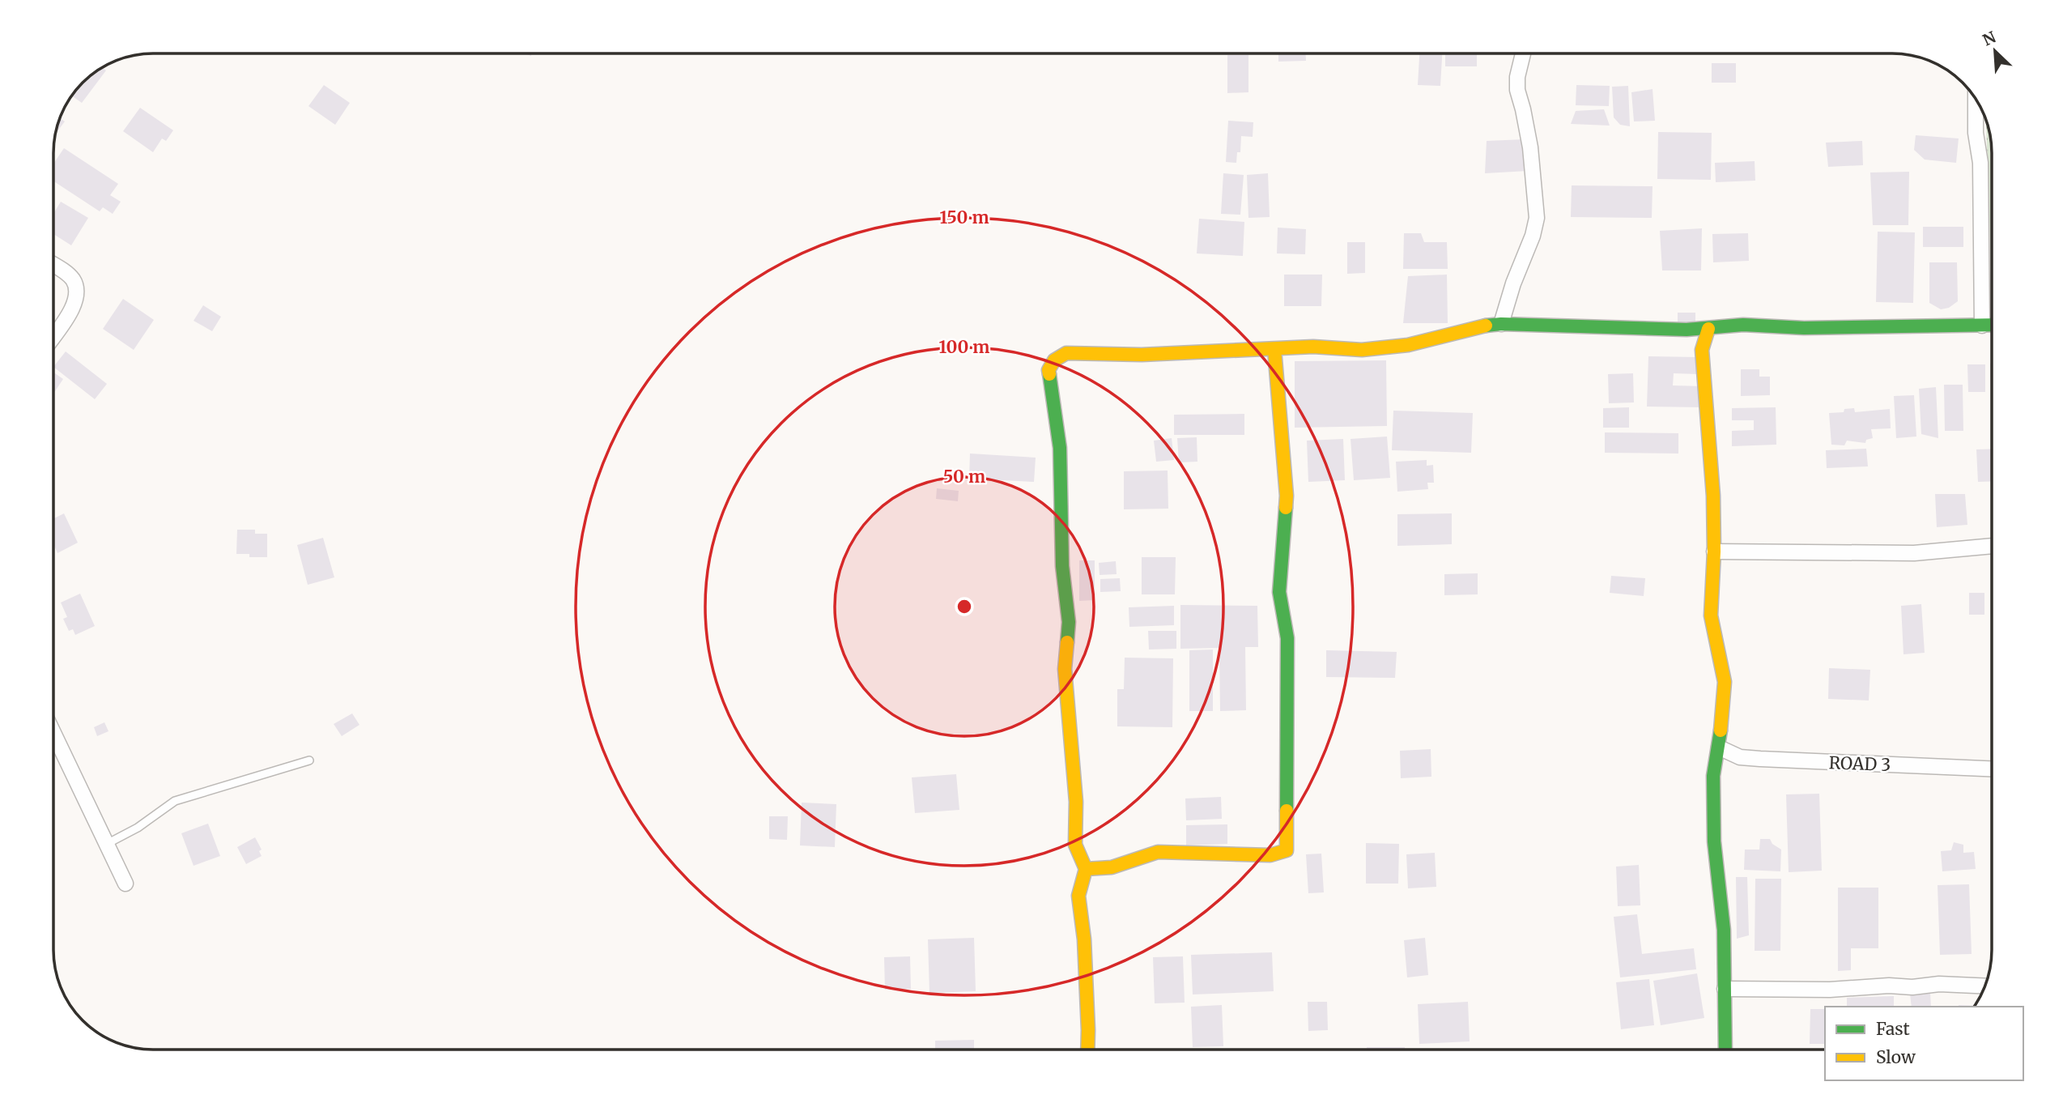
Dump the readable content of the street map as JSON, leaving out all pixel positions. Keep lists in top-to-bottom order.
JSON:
{
  "streets": {
    "street": ["ROAD 3"]
  },
  "legend": ["Fast", "Slow"],
  "north": "top left",
  "rings": ["150 m", "100 m", "50 m"]
}
